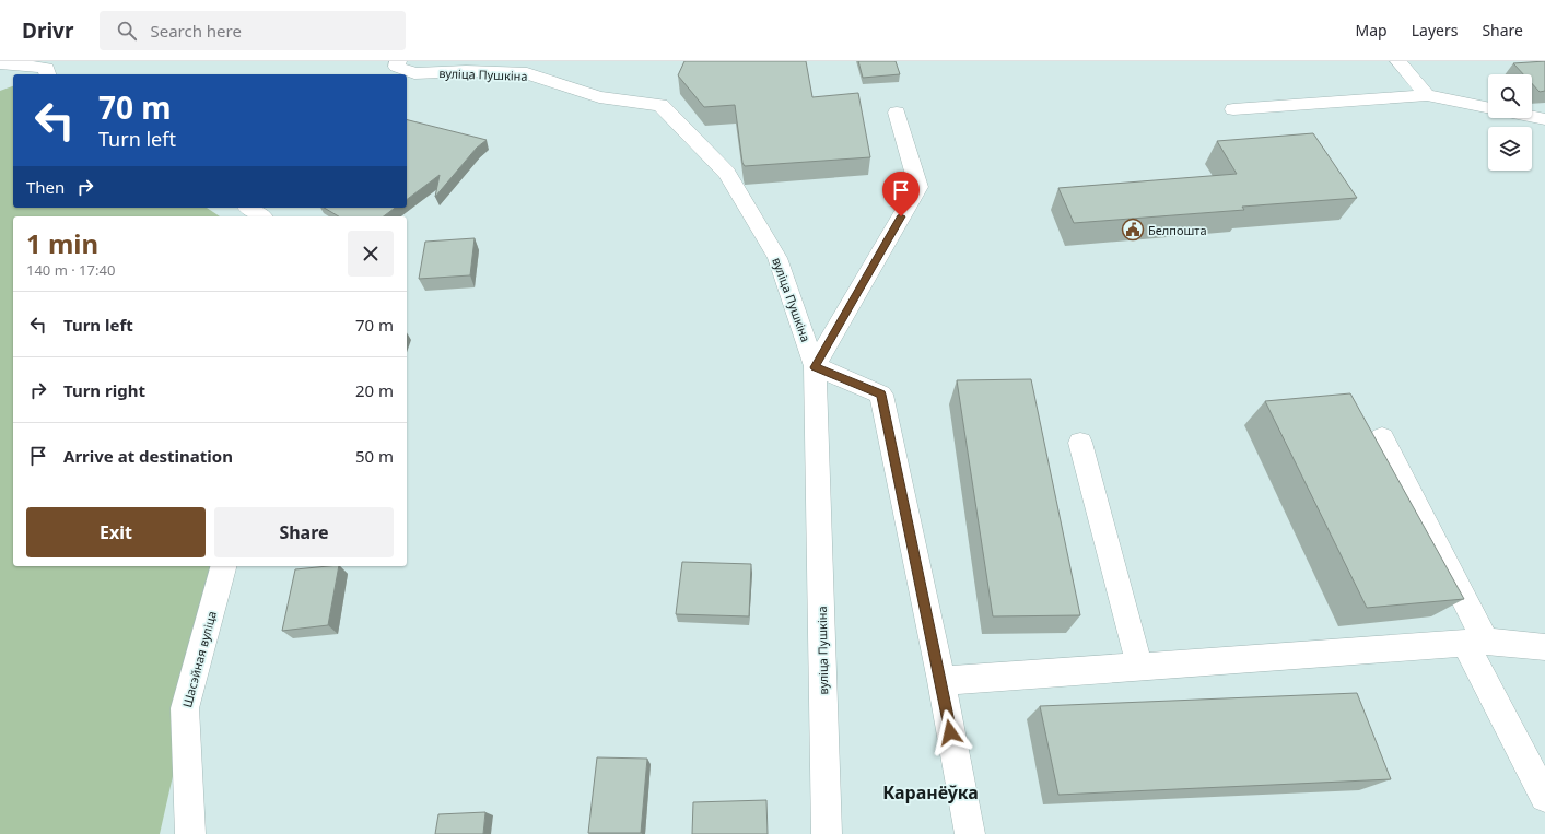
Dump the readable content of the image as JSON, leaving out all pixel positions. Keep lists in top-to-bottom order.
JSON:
{
  "streets": {
    "street": ["вуліца Пушкіна", "Шасэйная вуліца"]
  },
  "districts": ["Каранёўка"],
  "places": {
    "public building": ["Белпошта"]
  },
  "page": {
    "header": "Drivr",
    "search": "Search here",
    "nav": ["Map", "Layers", "Share"],
    "turn": ["70 m", "Turn left"],
    "then": "Then",
    "heading": ["1 min", "140 m · 17:40"],
    "list": [
      {
        "name": "Turn left",
        "value": "70 m"
      },
      {
        "name": "Turn right",
        "value": "20 m"
      },
      {
        "name": "Arrive at destination",
        "value": "50 m"
      }
    ],
    "buttons": ["Exit", "Share"]
  }
}
